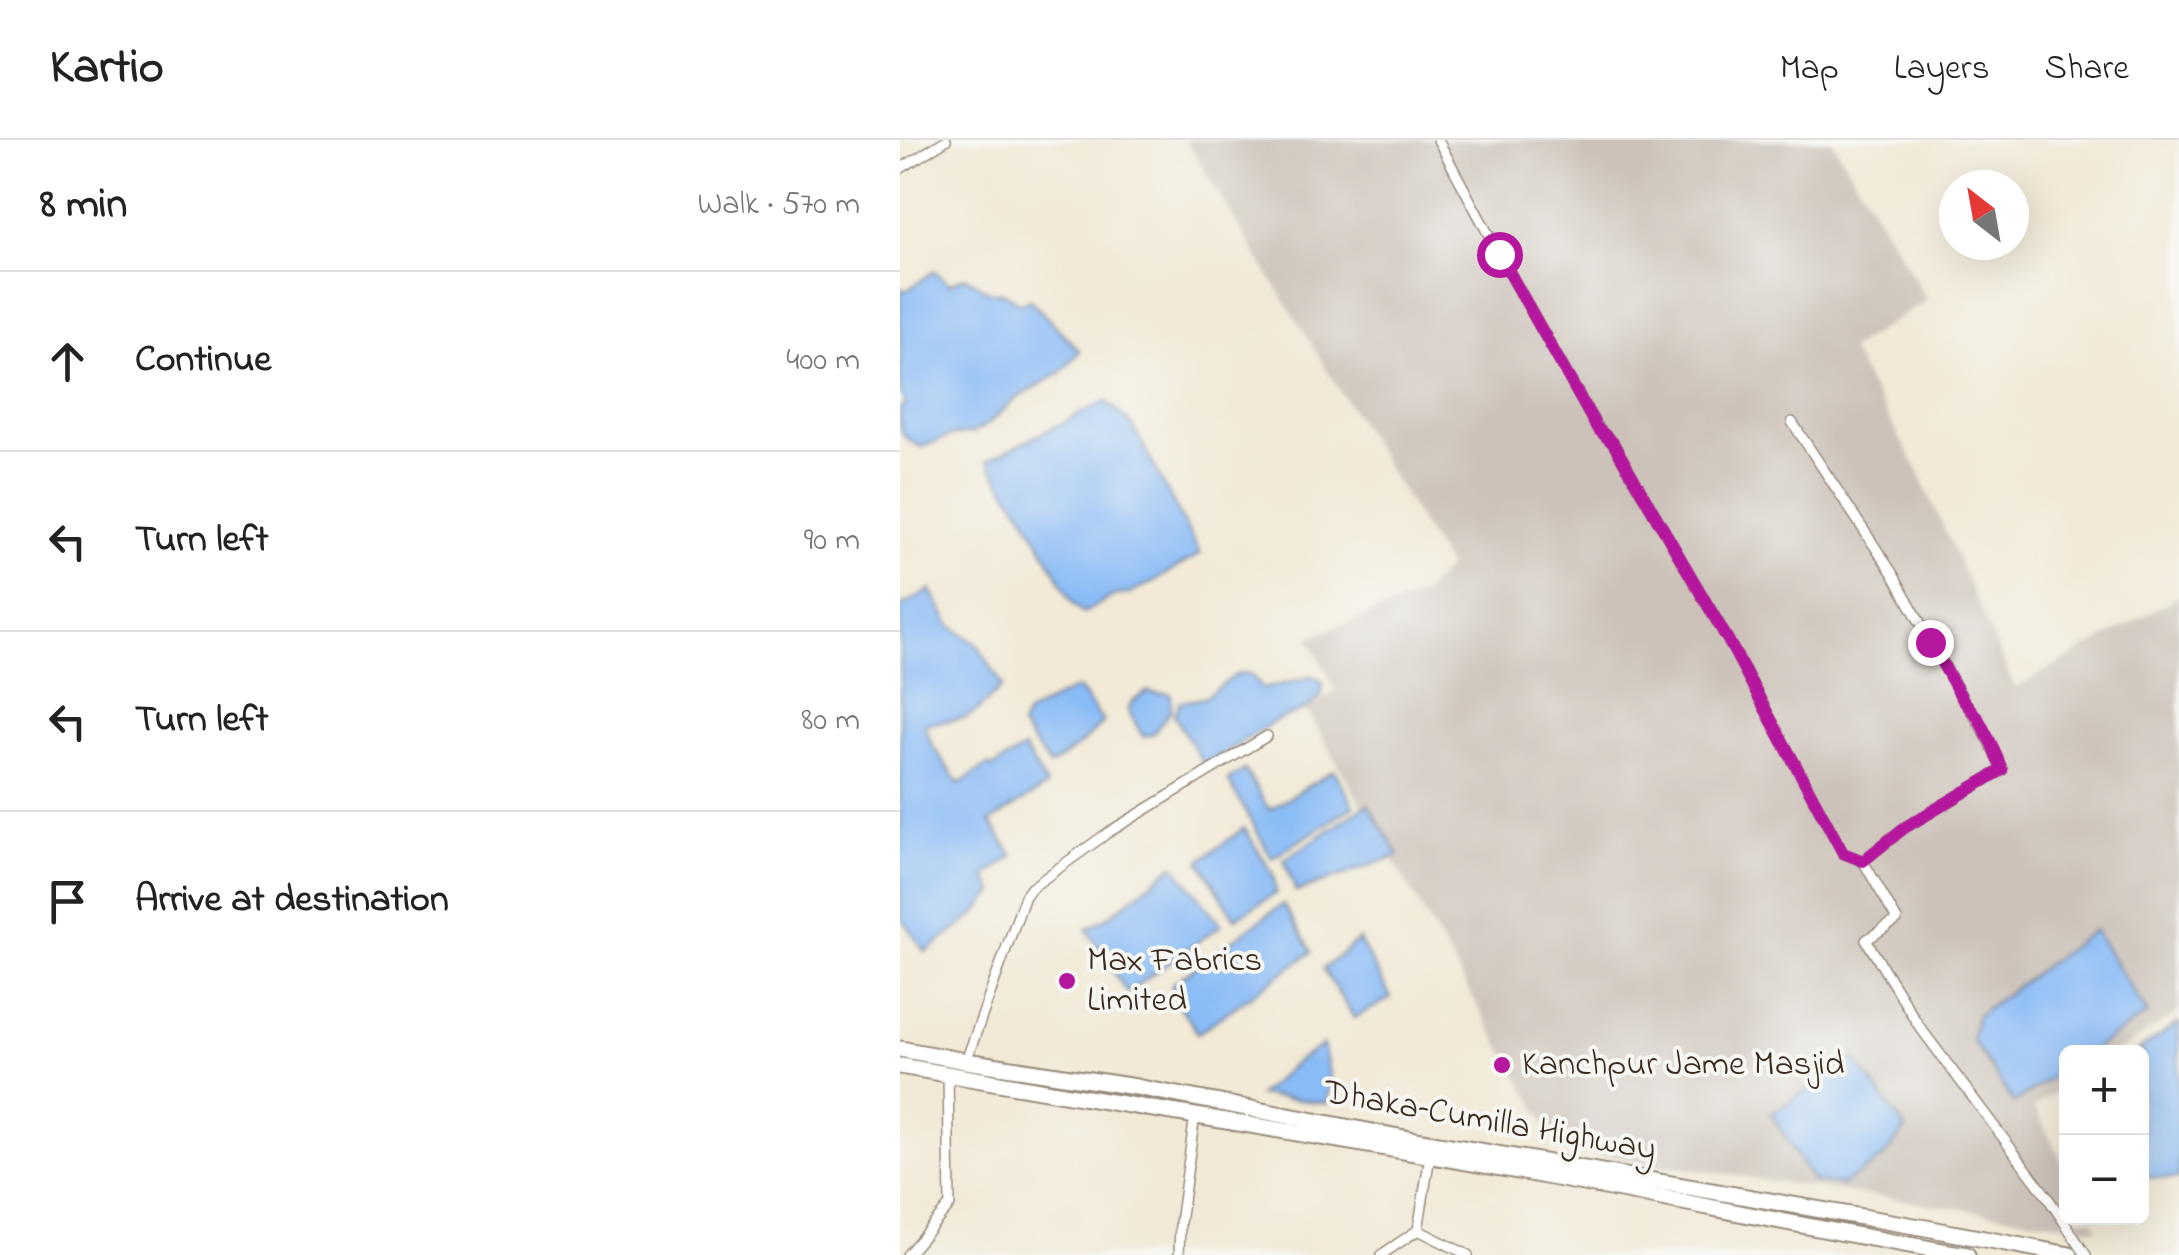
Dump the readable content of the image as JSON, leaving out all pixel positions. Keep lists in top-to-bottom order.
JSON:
{
  "streets": {
    "highway": ["Dhaka–Cumilla Highway"]
  },
  "places": ["Max Fabrics Limited", "Kanchpur Jame Masjid"],
  "north": "top left",
  "page": {
    "header": "Kartio",
    "nav": ["Map", "Layers", "Share"],
    "heading": ["8 min", "Walk · 570 m"],
    "list": [
      ["Continue", "400 m"],
      ["Turn left", "90 m"],
      ["Turn left", "80 m"],
      "Arrive at destination"
    ],
    "map_buttons": ["+", "−"]
  }
}
